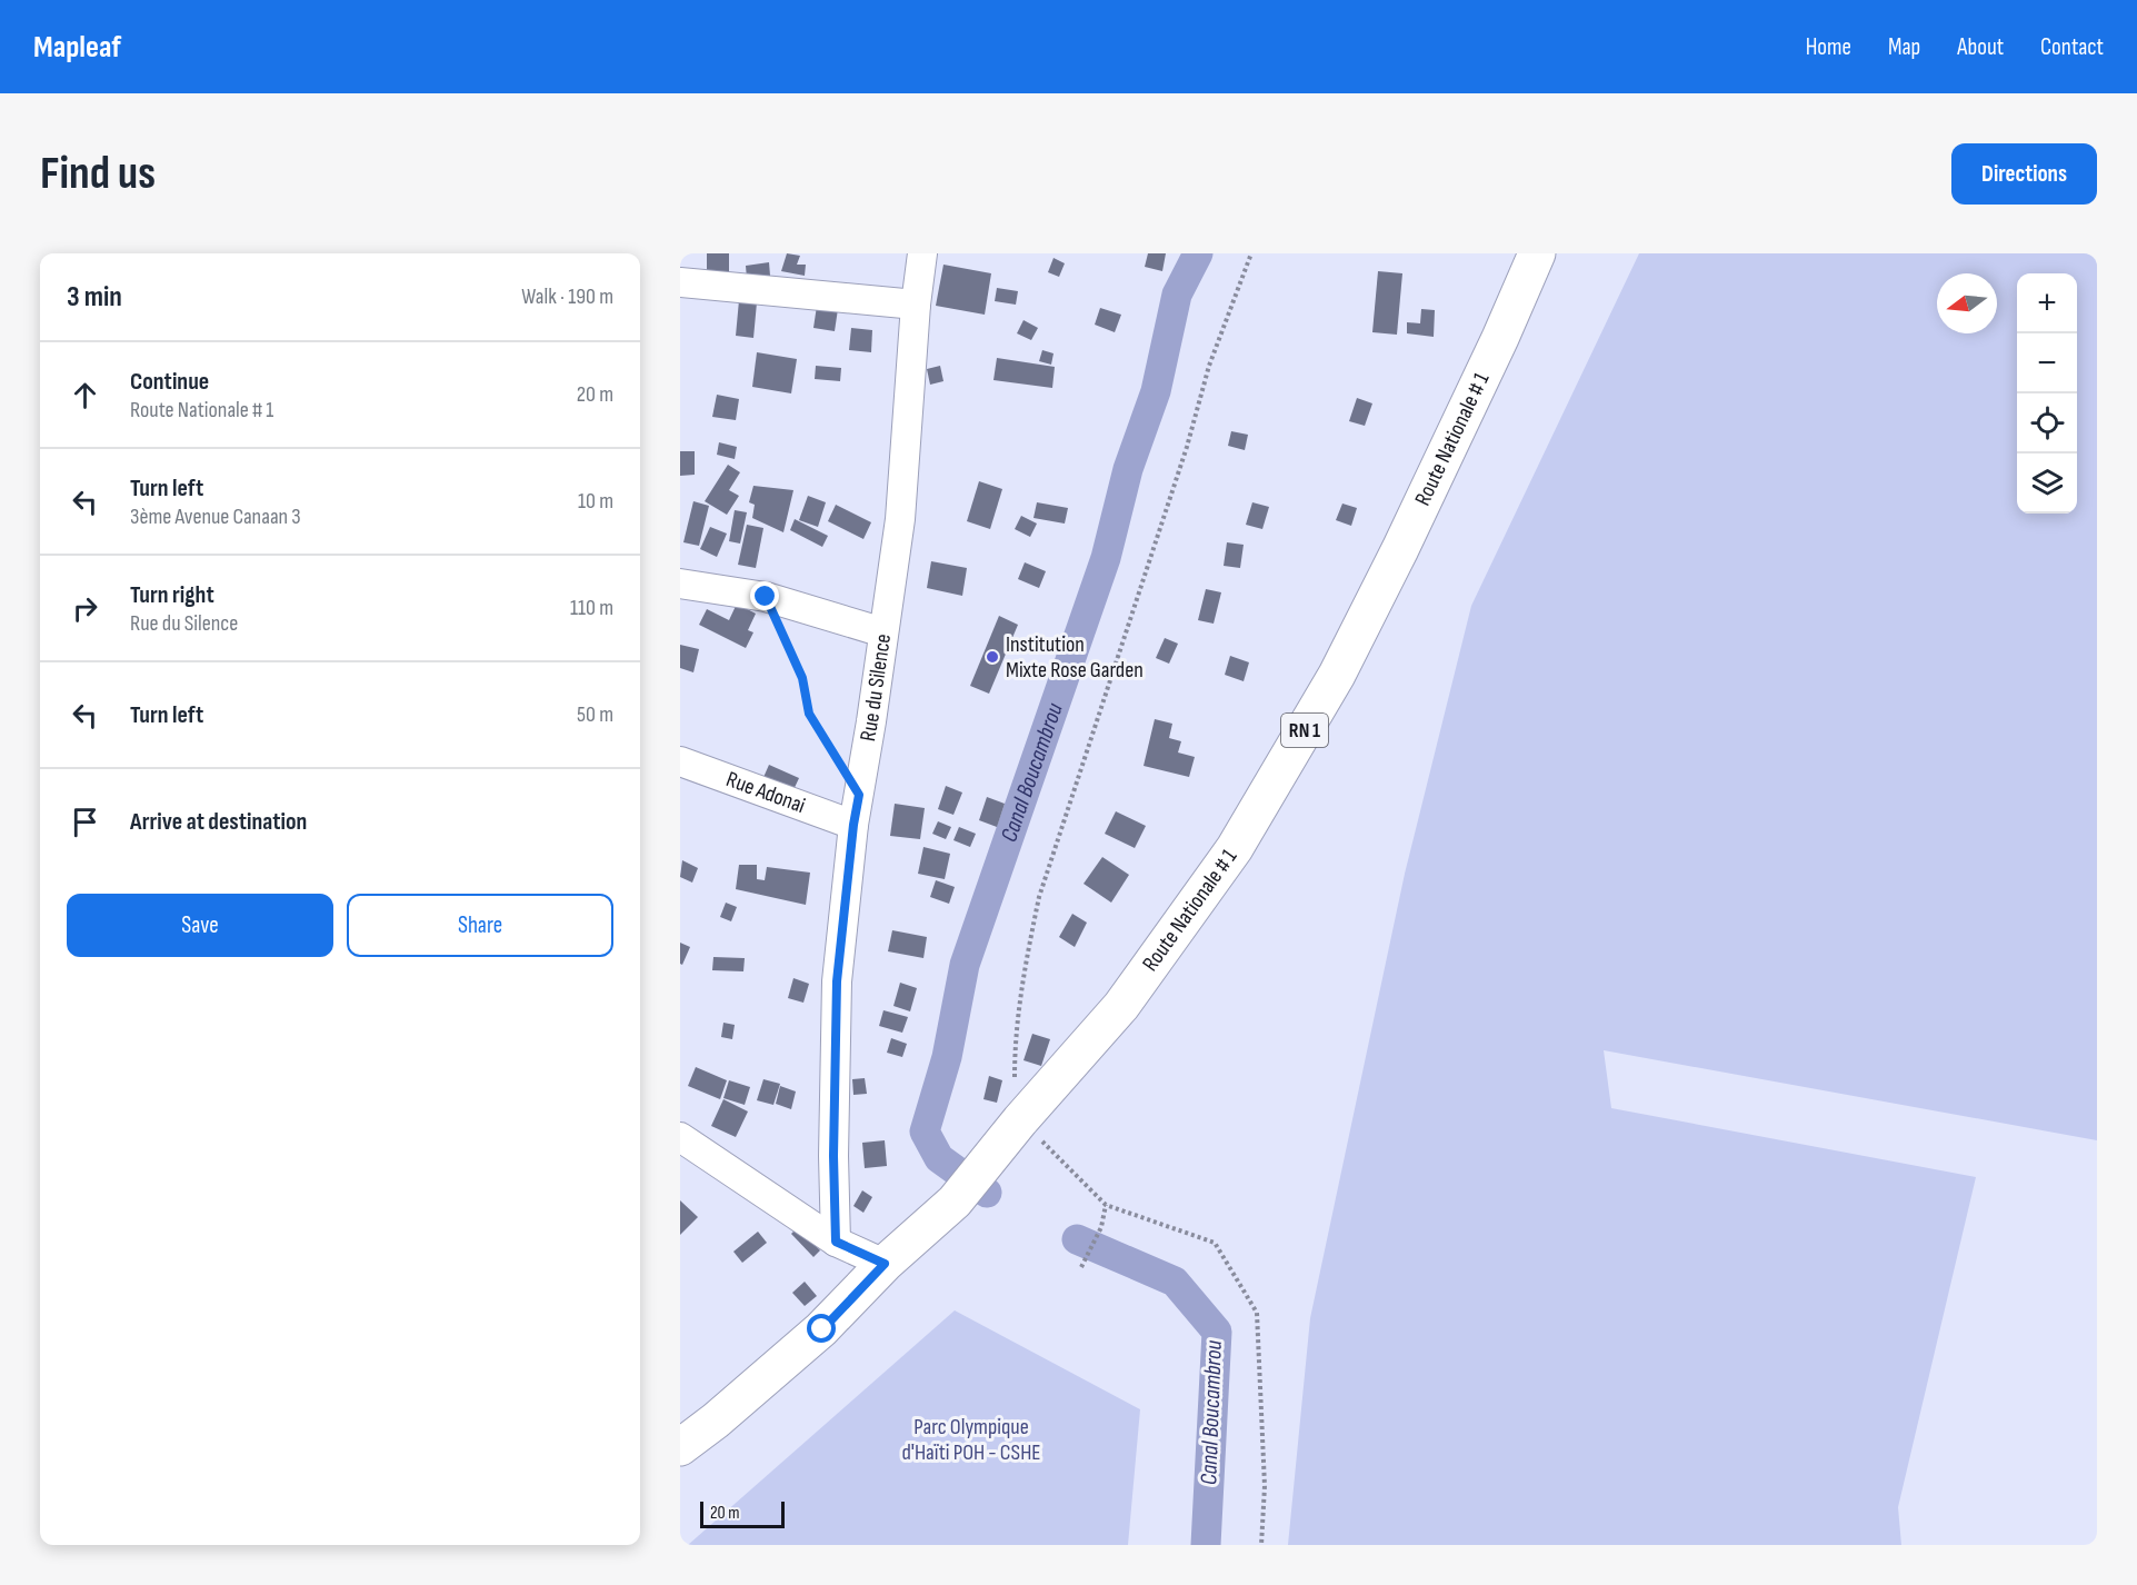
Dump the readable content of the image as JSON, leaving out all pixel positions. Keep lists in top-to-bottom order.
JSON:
{
  "streets": {
    "main road": ["Route Nationale # 1", "RN 1"],
    "street": ["Rue du Silence", "Rue Adonai"]
  },
  "crossings": [
    ["Rue du Silence", "Rue Adonai"]
  ],
  "water": ["Canal Boucambrou"],
  "parks": ["Parc Olympique d'Haïti POH - CSHE"],
  "places": ["Institution Mixte Rose Garden"],
  "scale_bar": "20 m",
  "north": "left",
  "page": {
    "header": "Mapleaf",
    "nav": [
      "Home",
      "Map",
      "About",
      "Contact"
    ],
    "buttons": [
      "Directions",
      ["Save", "Share"]
    ],
    "title": "Find us",
    "heading": ["3 min", "Walk · 190 m"],
    "map_buttons": ["+", "−"],
    "list": [
      ["Continue", "Route Nationale # 1", "20 m"],
      ["Turn left", "3ème Avenue Canaan 3", "10 m"],
      ["Turn right", "Rue du Silence", "110 m"],
      ["Turn left", "50 m"],
      "Arrive at destination"
    ],
    "scale": "20 m"
  }
}
